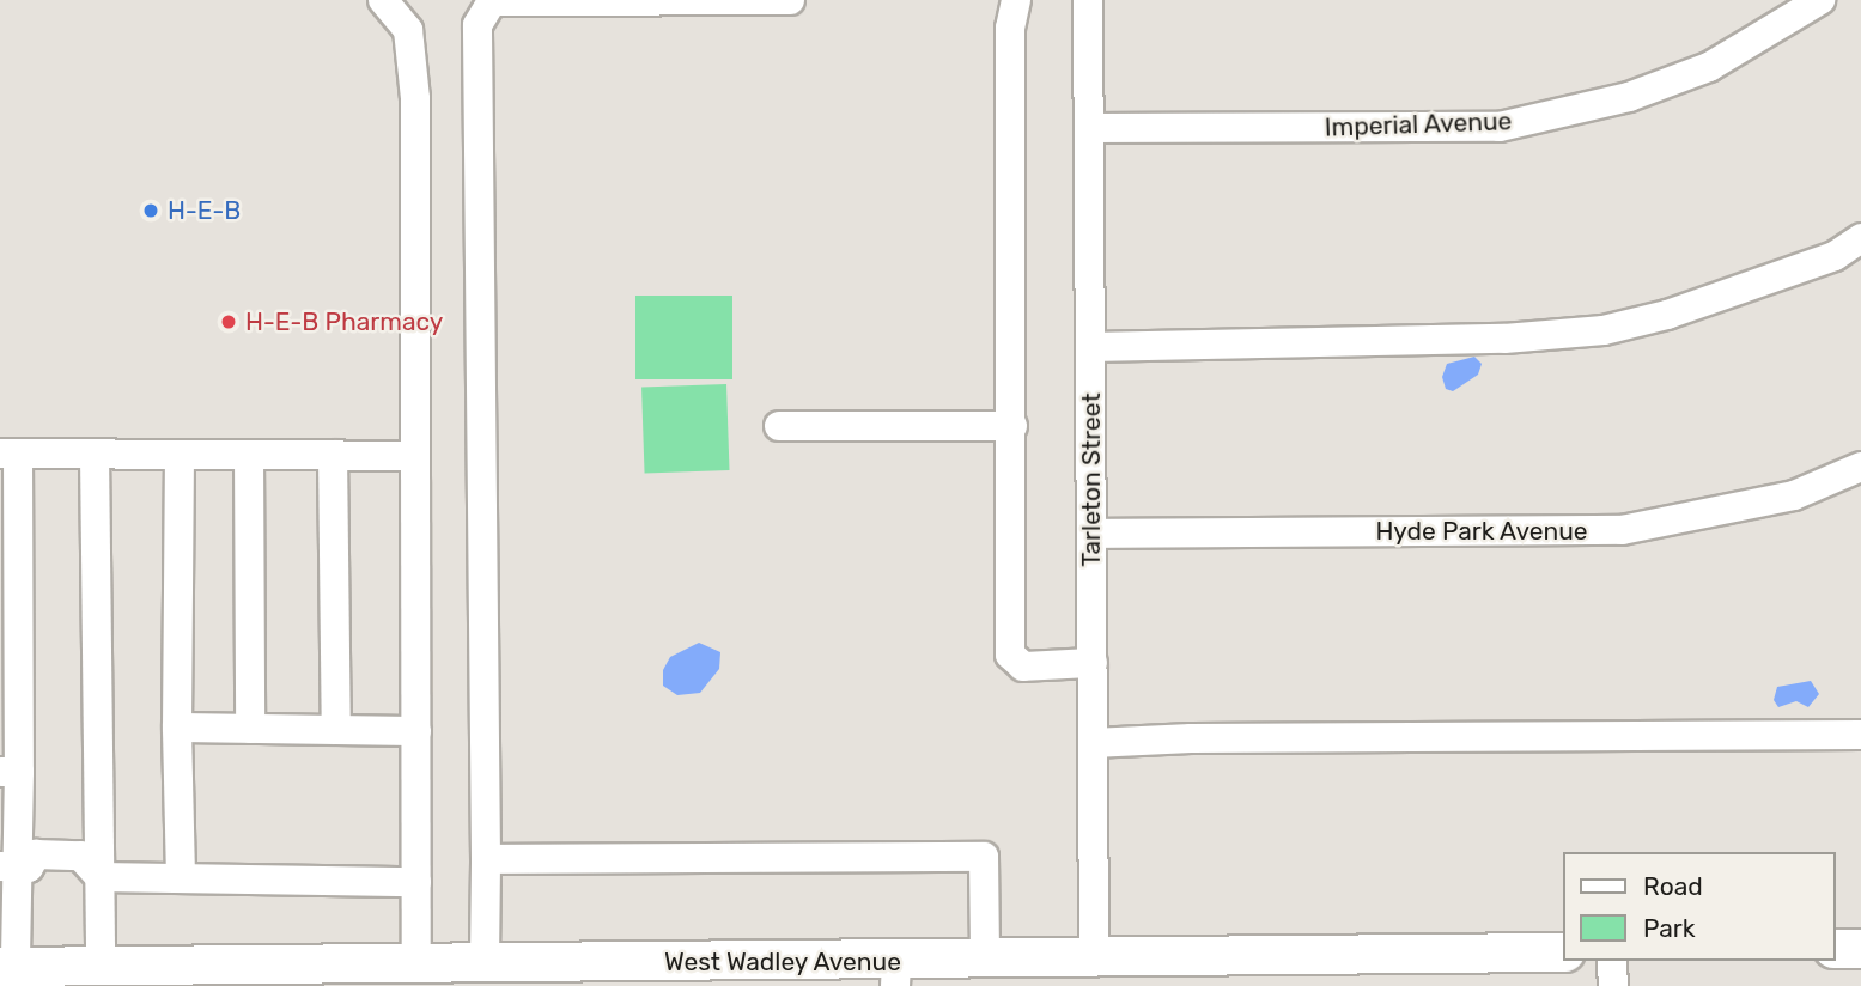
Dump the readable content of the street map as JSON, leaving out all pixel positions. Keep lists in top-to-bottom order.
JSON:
{
  "streets": {
    "main road": ["West Wadley Avenue"],
    "street": ["Imperial Avenue", "Tarleton Street", "Hyde Park Avenue"]
  },
  "crossings": [
    ["Imperial Avenue", "Tarleton Street"],
    ["Tarleton Street", "Hyde Park Avenue"],
    ["Tarleton Street", "West Wadley Avenue"]
  ],
  "places": ["H-E-B", "H-E-B Pharmacy"],
  "legend": ["Road", "Park"]
}
